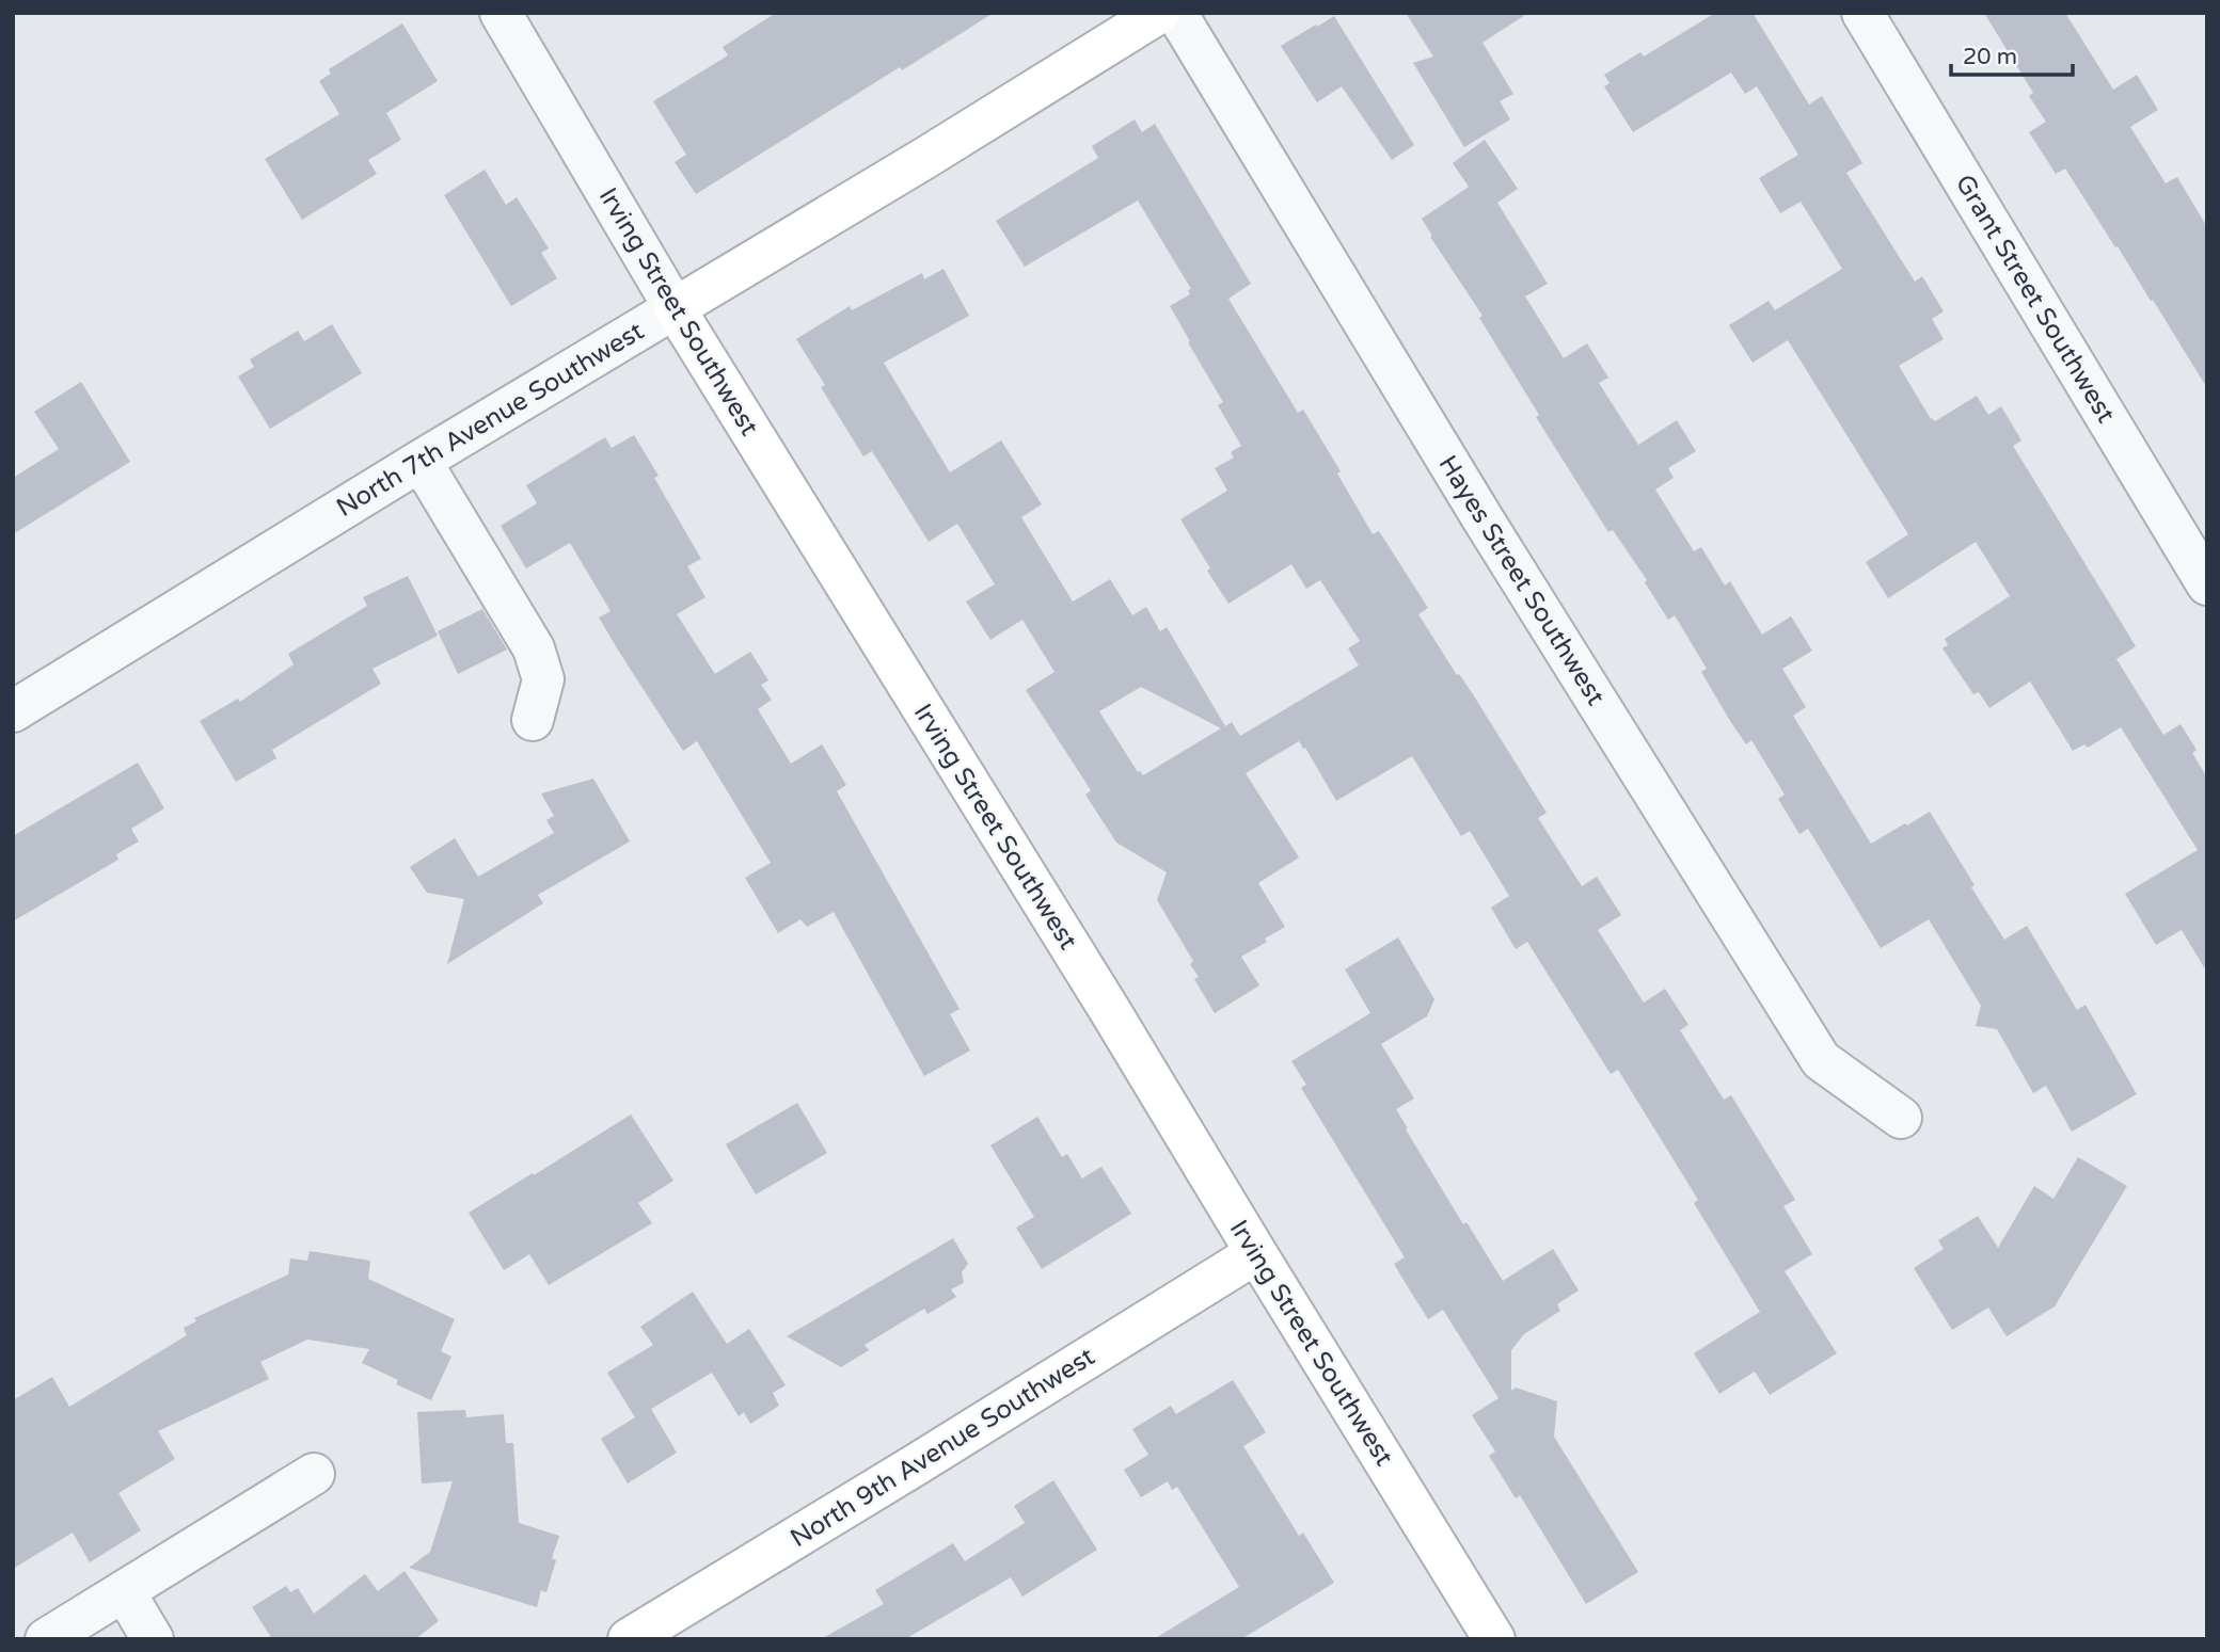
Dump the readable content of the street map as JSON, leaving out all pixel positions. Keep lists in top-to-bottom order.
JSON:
{
  "streets": {
    "street": [
      "Grant Street Southwest",
      "Irving Street Southwest",
      "North 7th Avenue Southwest",
      "Hayes Street Southwest",
      "North 9th Avenue Southwest"
    ]
  },
  "crossings": [
    ["Irving Street Southwest", "North 7th Avenue Southwest"],
    ["Irving Street Southwest", "North 9th Avenue Southwest"]
  ],
  "scale_bar": "20 m"
}
